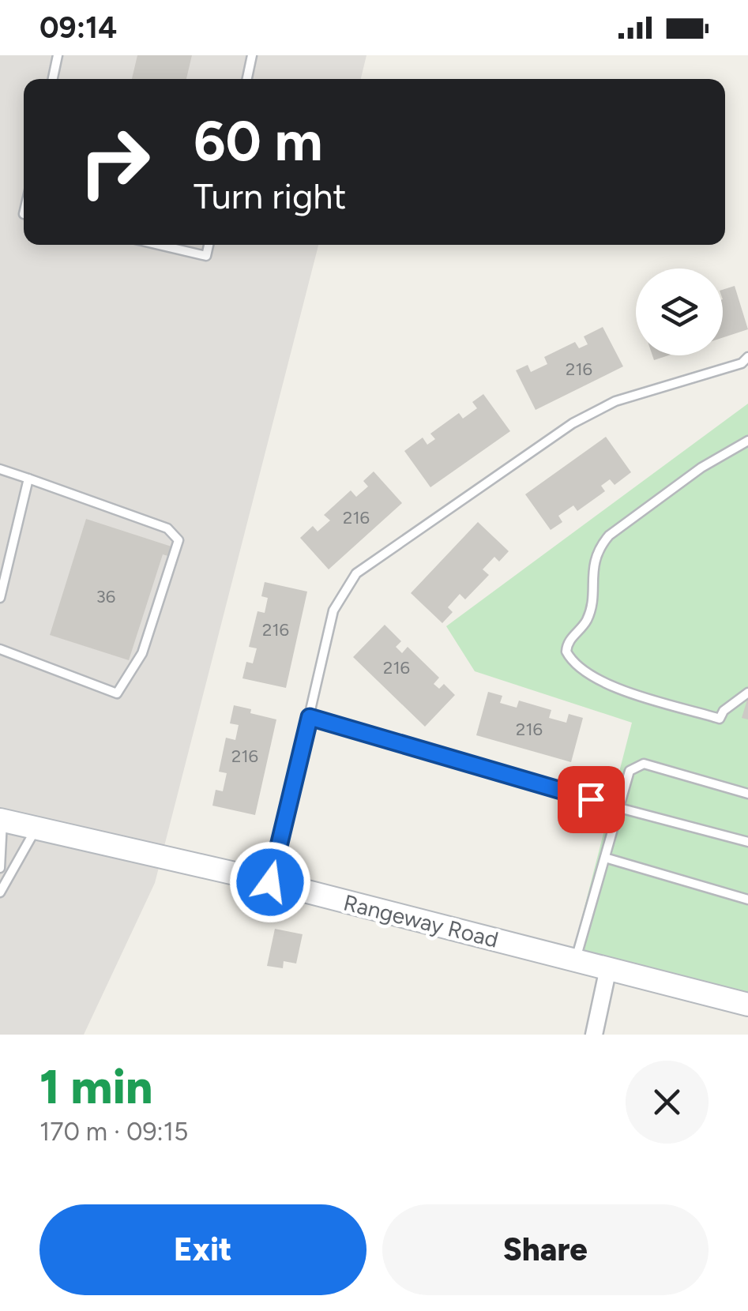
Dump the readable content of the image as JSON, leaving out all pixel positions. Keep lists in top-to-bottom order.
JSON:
{
  "streets": {
    "street": ["Rangeway Road"]
  },
  "house_numbers": [
    "216",
    "216",
    "36",
    "216",
    "216",
    "216",
    "216"
  ],
  "page": {
    "status": "09:14",
    "turn": ["60 m", "Turn right"],
    "heading": ["1 min", "170 m · 09:15"],
    "buttons": ["Exit", "Share"]
  }
}
